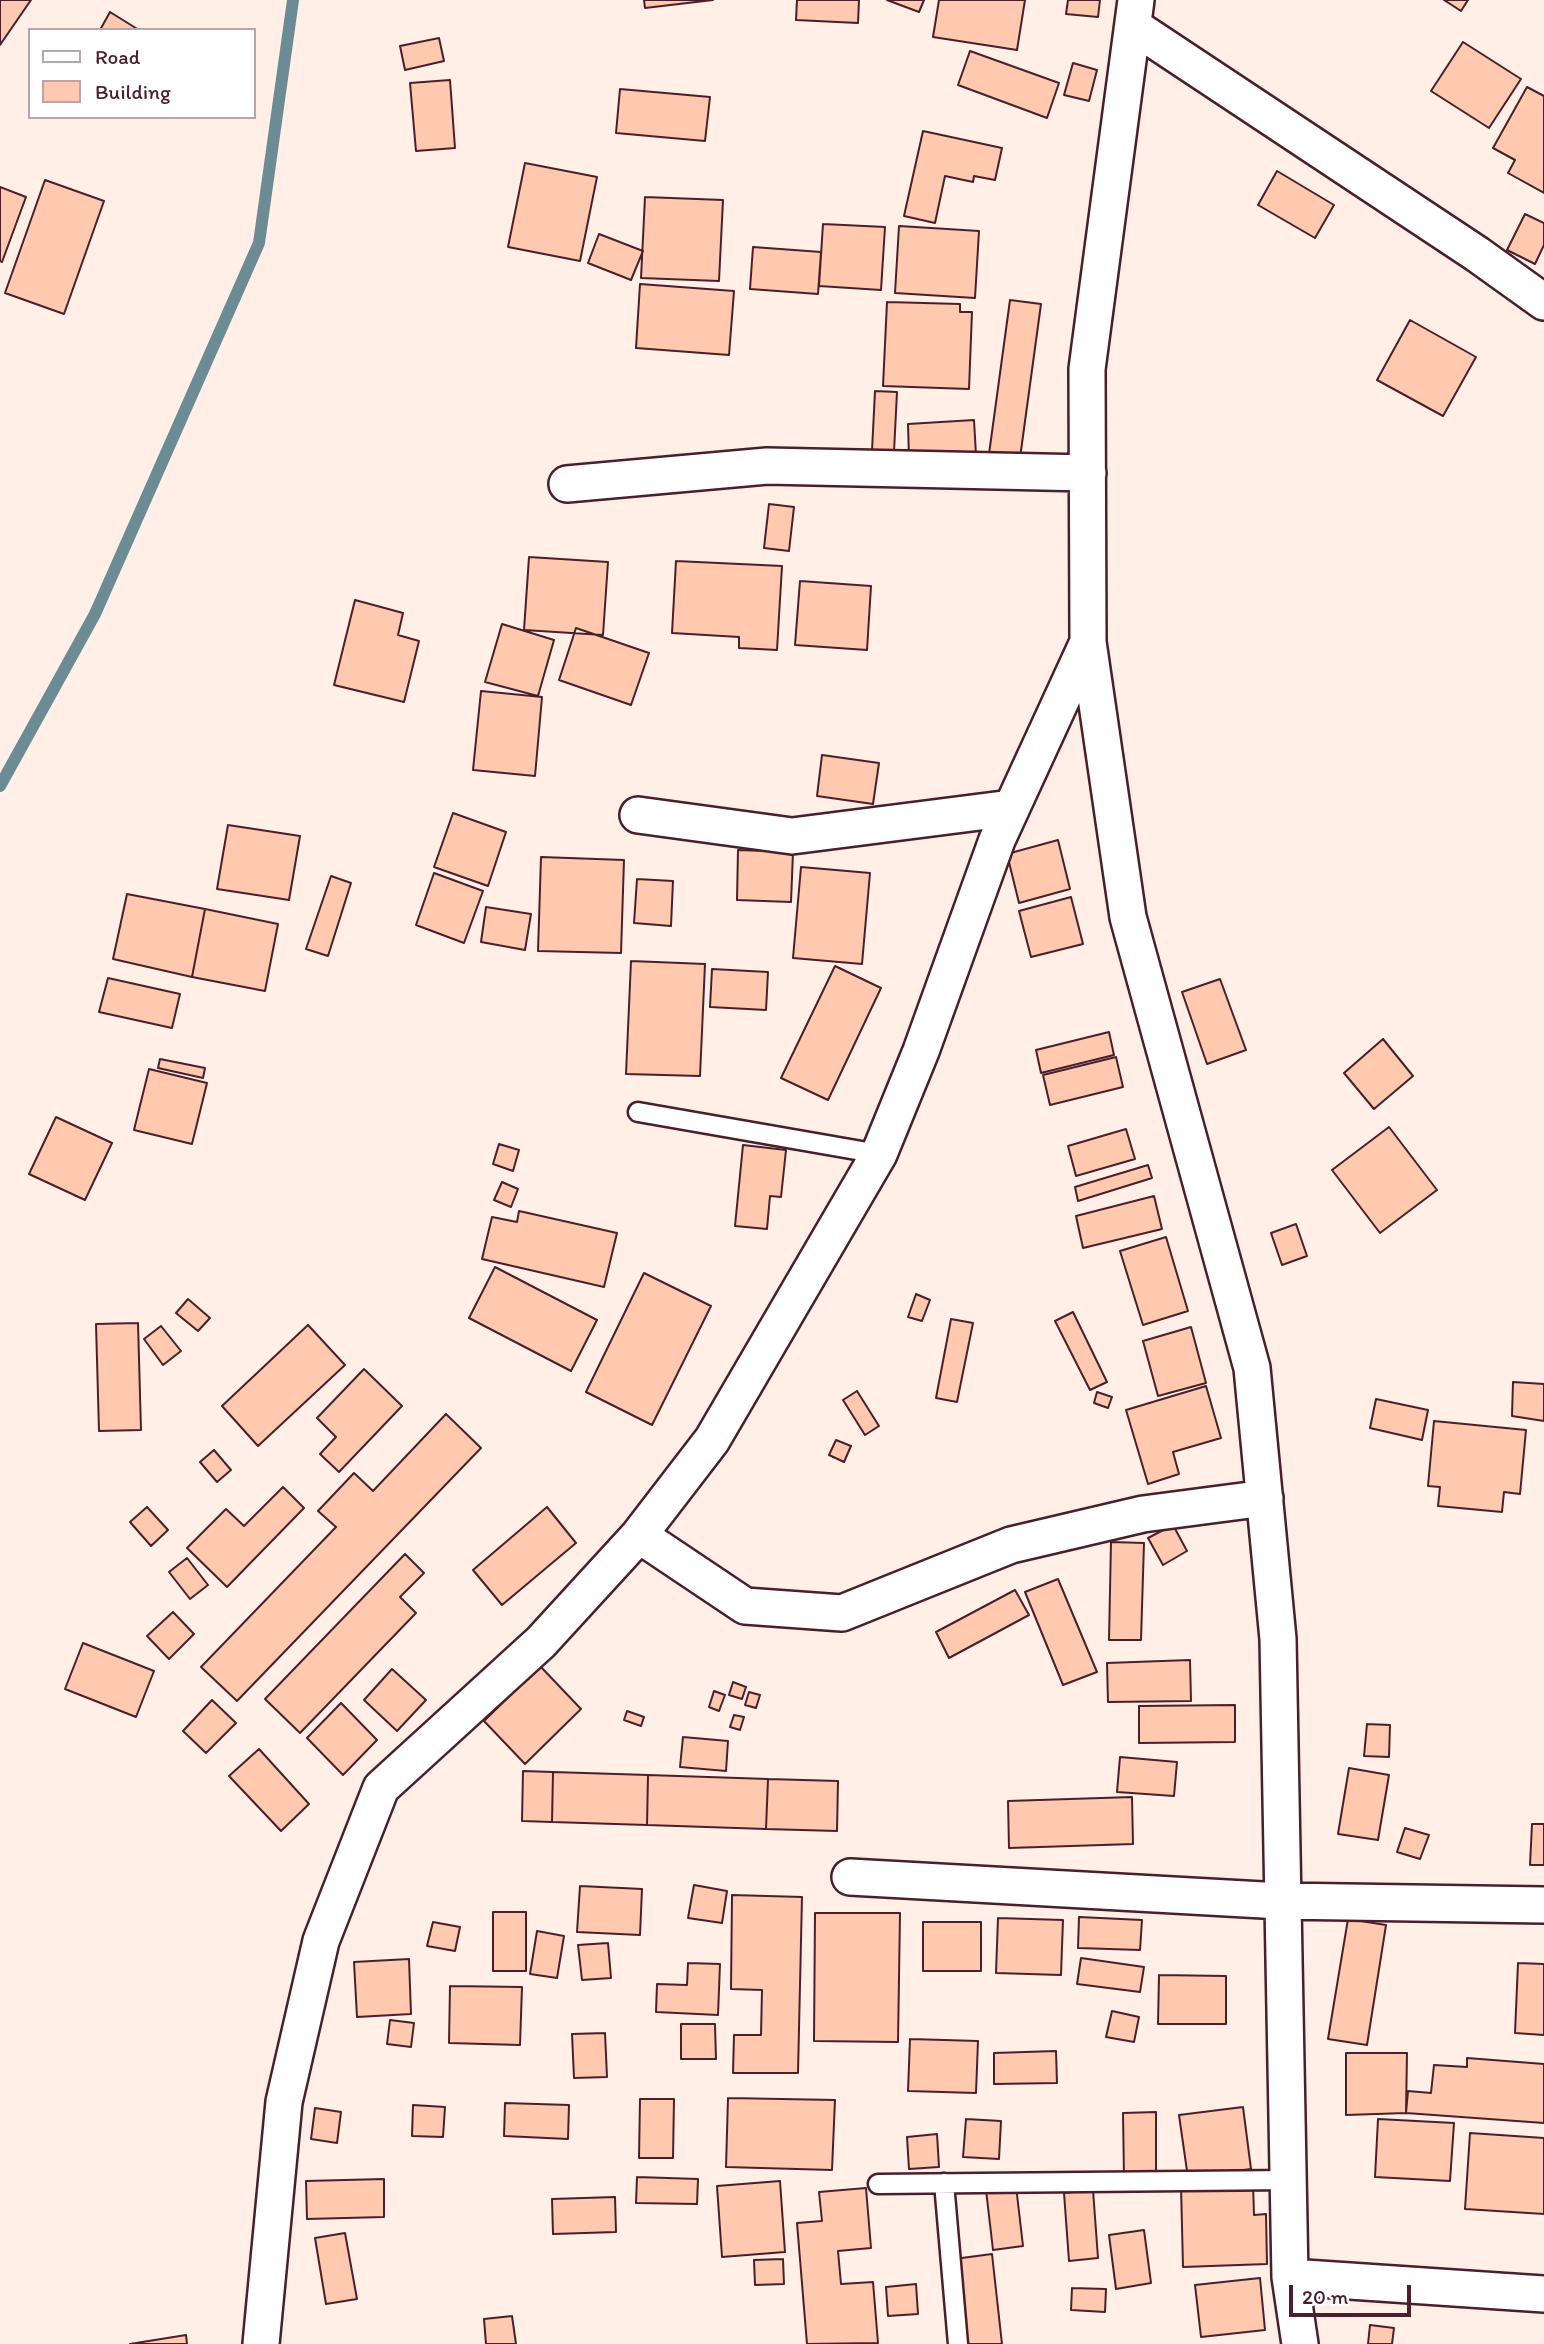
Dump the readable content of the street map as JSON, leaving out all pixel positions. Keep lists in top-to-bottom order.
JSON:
{
  "legend": ["Road", "Building"],
  "scale_bar": "20 m"
}
